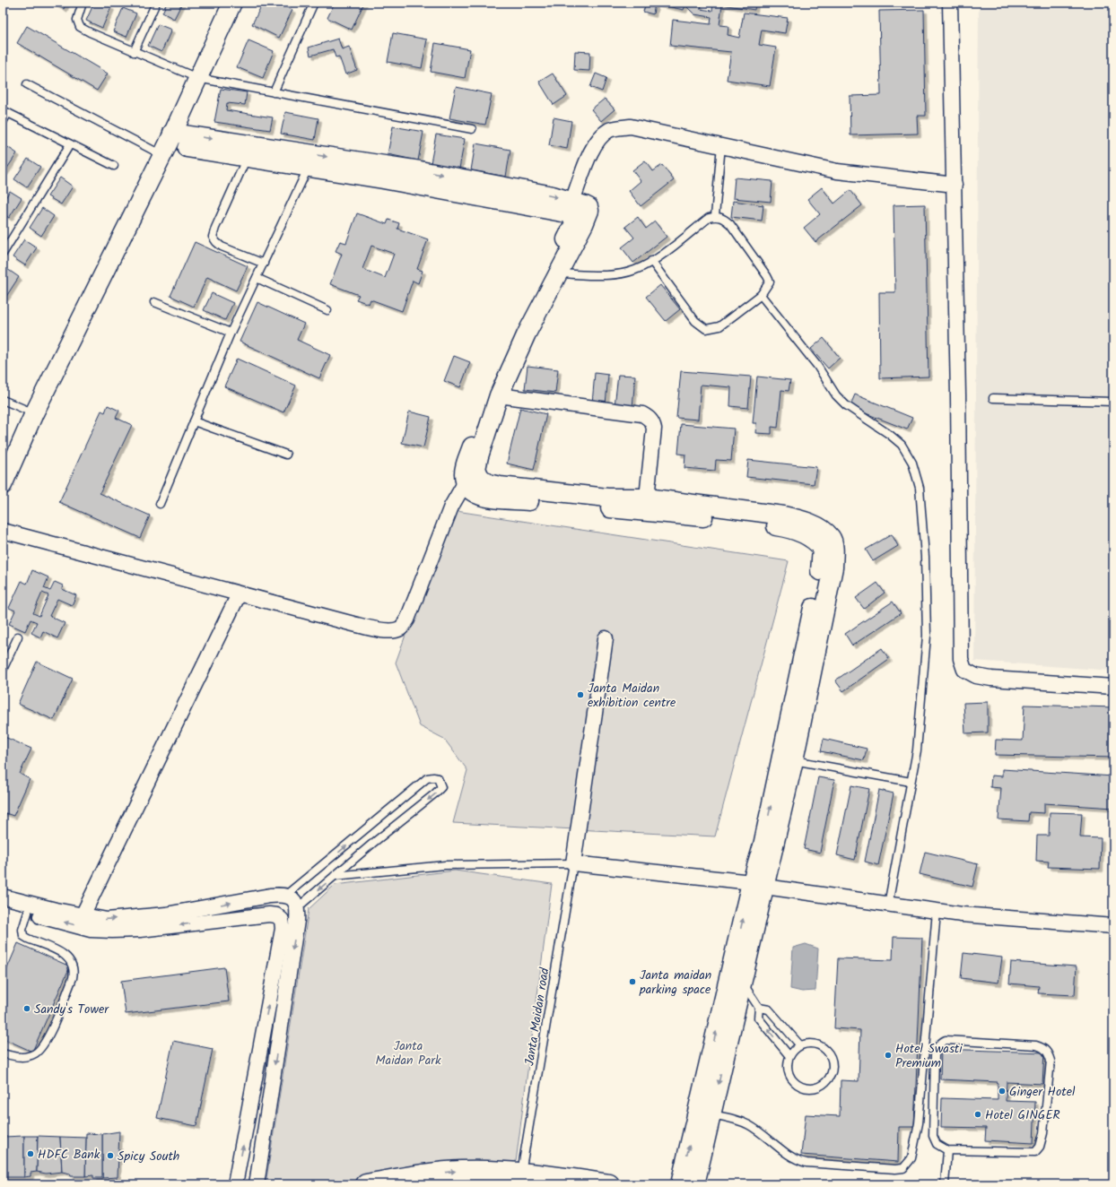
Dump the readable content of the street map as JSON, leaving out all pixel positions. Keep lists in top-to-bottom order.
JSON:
{
  "streets": {
    "lane": ["Janta Maidan road"]
  },
  "parks": ["Janta Maidan Park"],
  "places": [
    "Janta Maidan exhibition centre",
    "Janta maidan parking space",
    "Sandy's Tower",
    "Hotel Swasti Premium",
    "Ginger Hotel",
    "Hotel GINGER",
    "HDFC Bank",
    "Spicy South"
  ]
}
